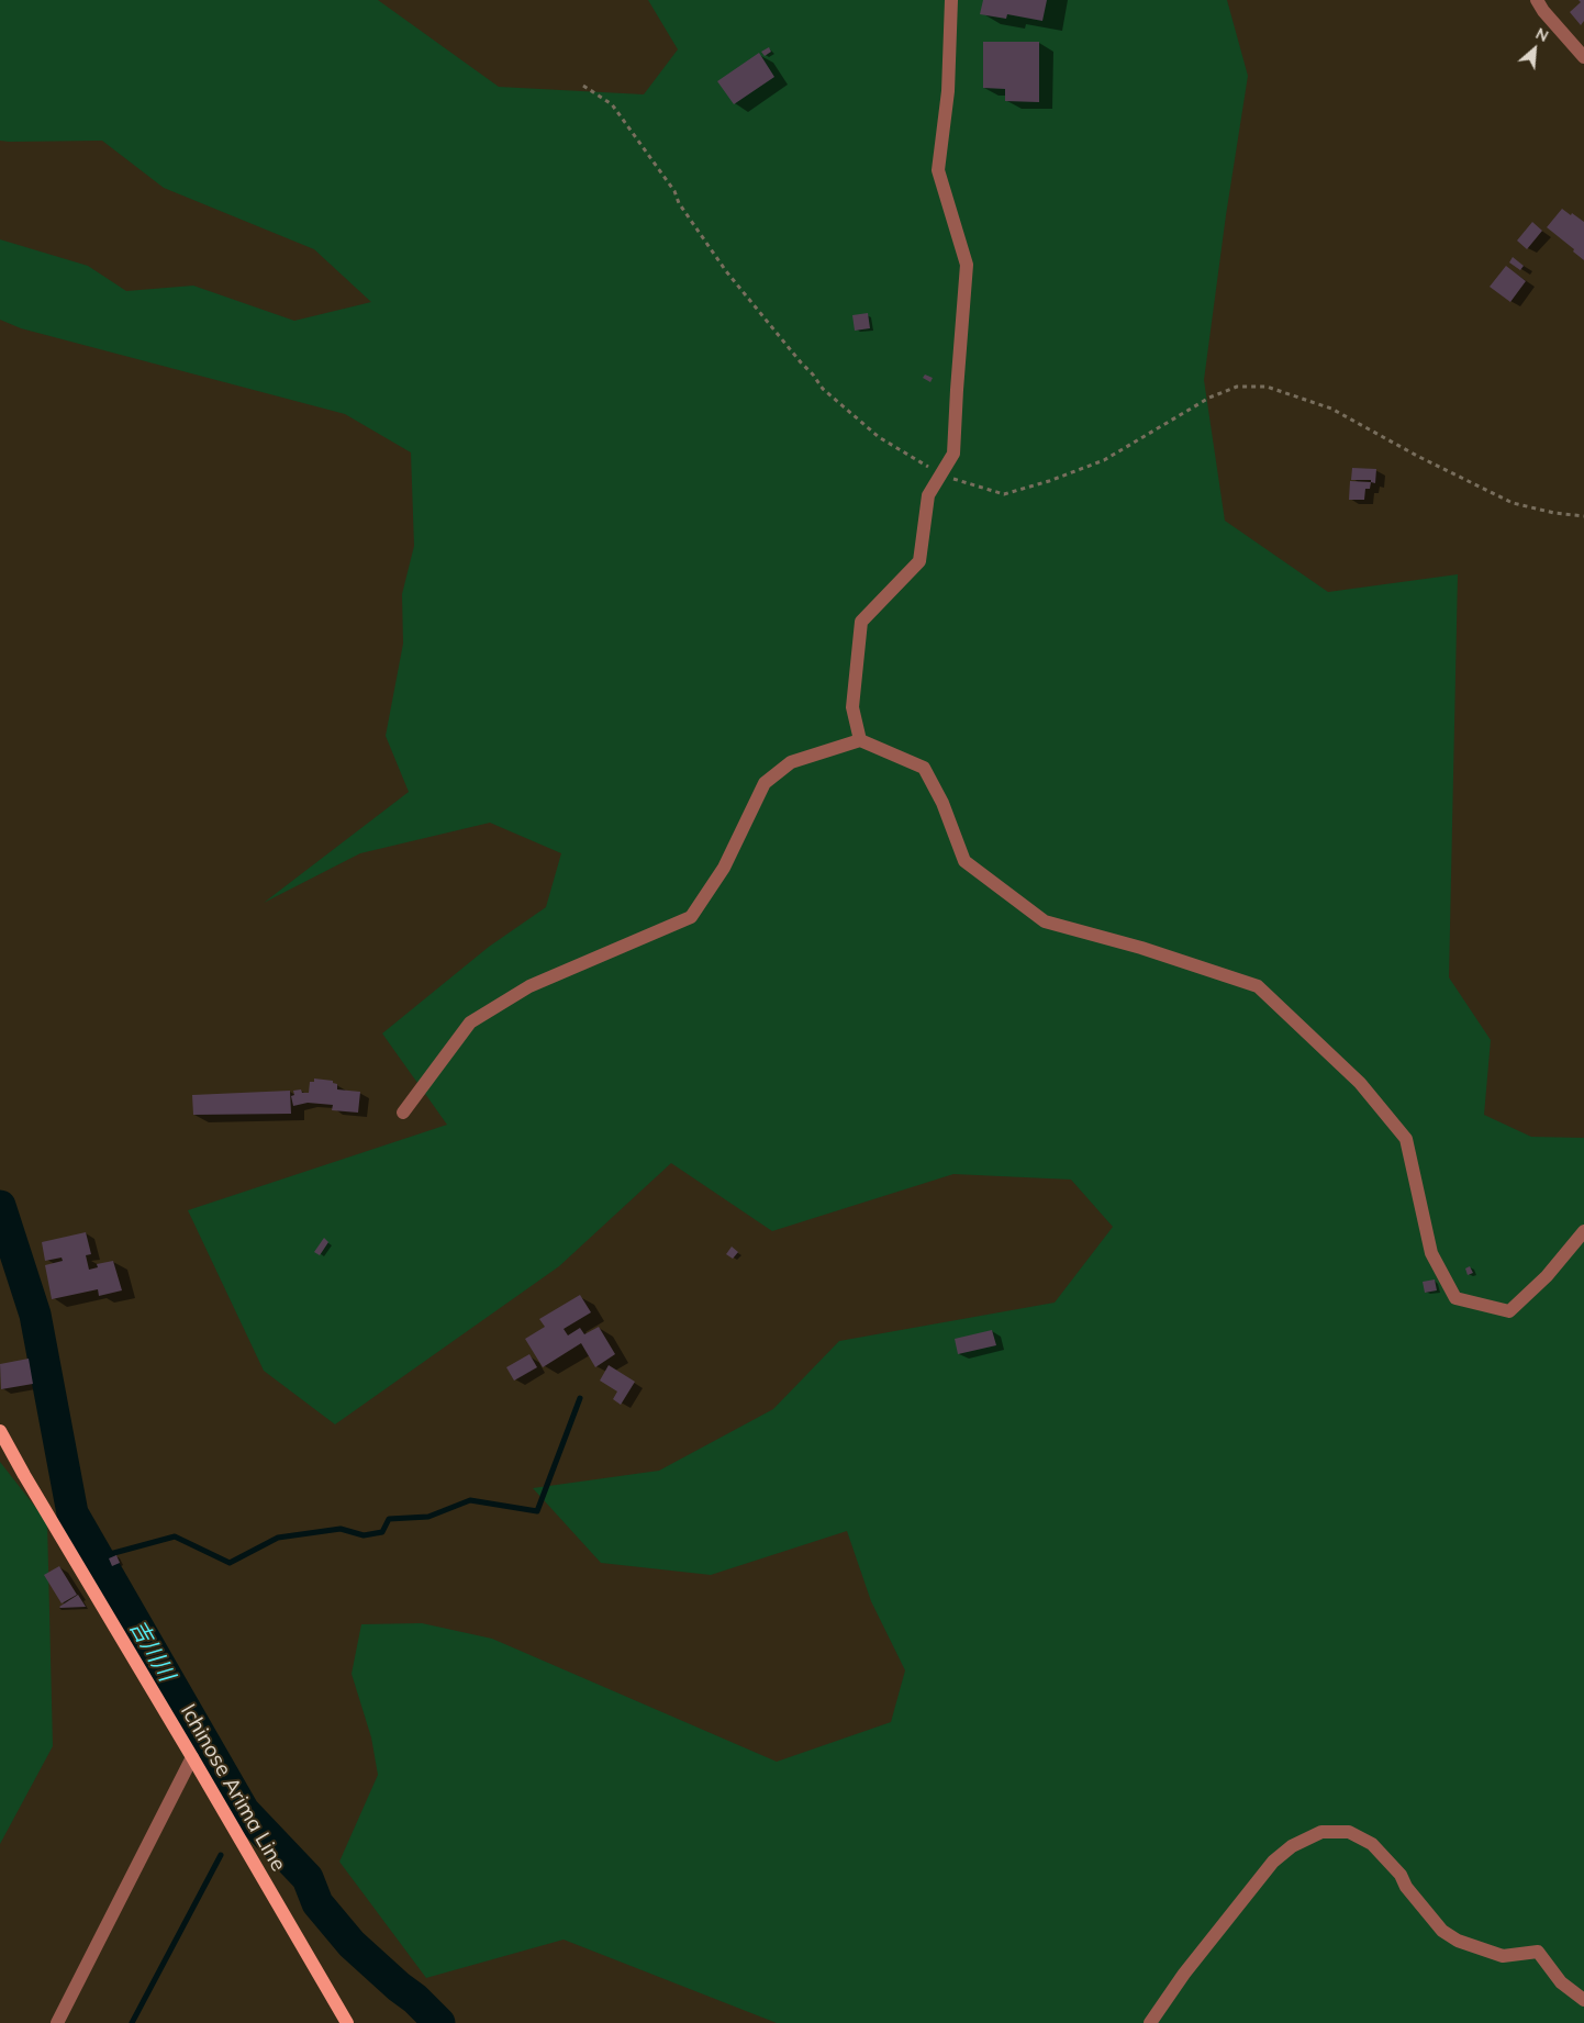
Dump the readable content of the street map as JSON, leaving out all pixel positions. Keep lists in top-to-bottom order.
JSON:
{
  "streets": {
    "main road": ["Ichinose Arima Line"]
  },
  "water": ["吉川川"],
  "north": "top right"
}
